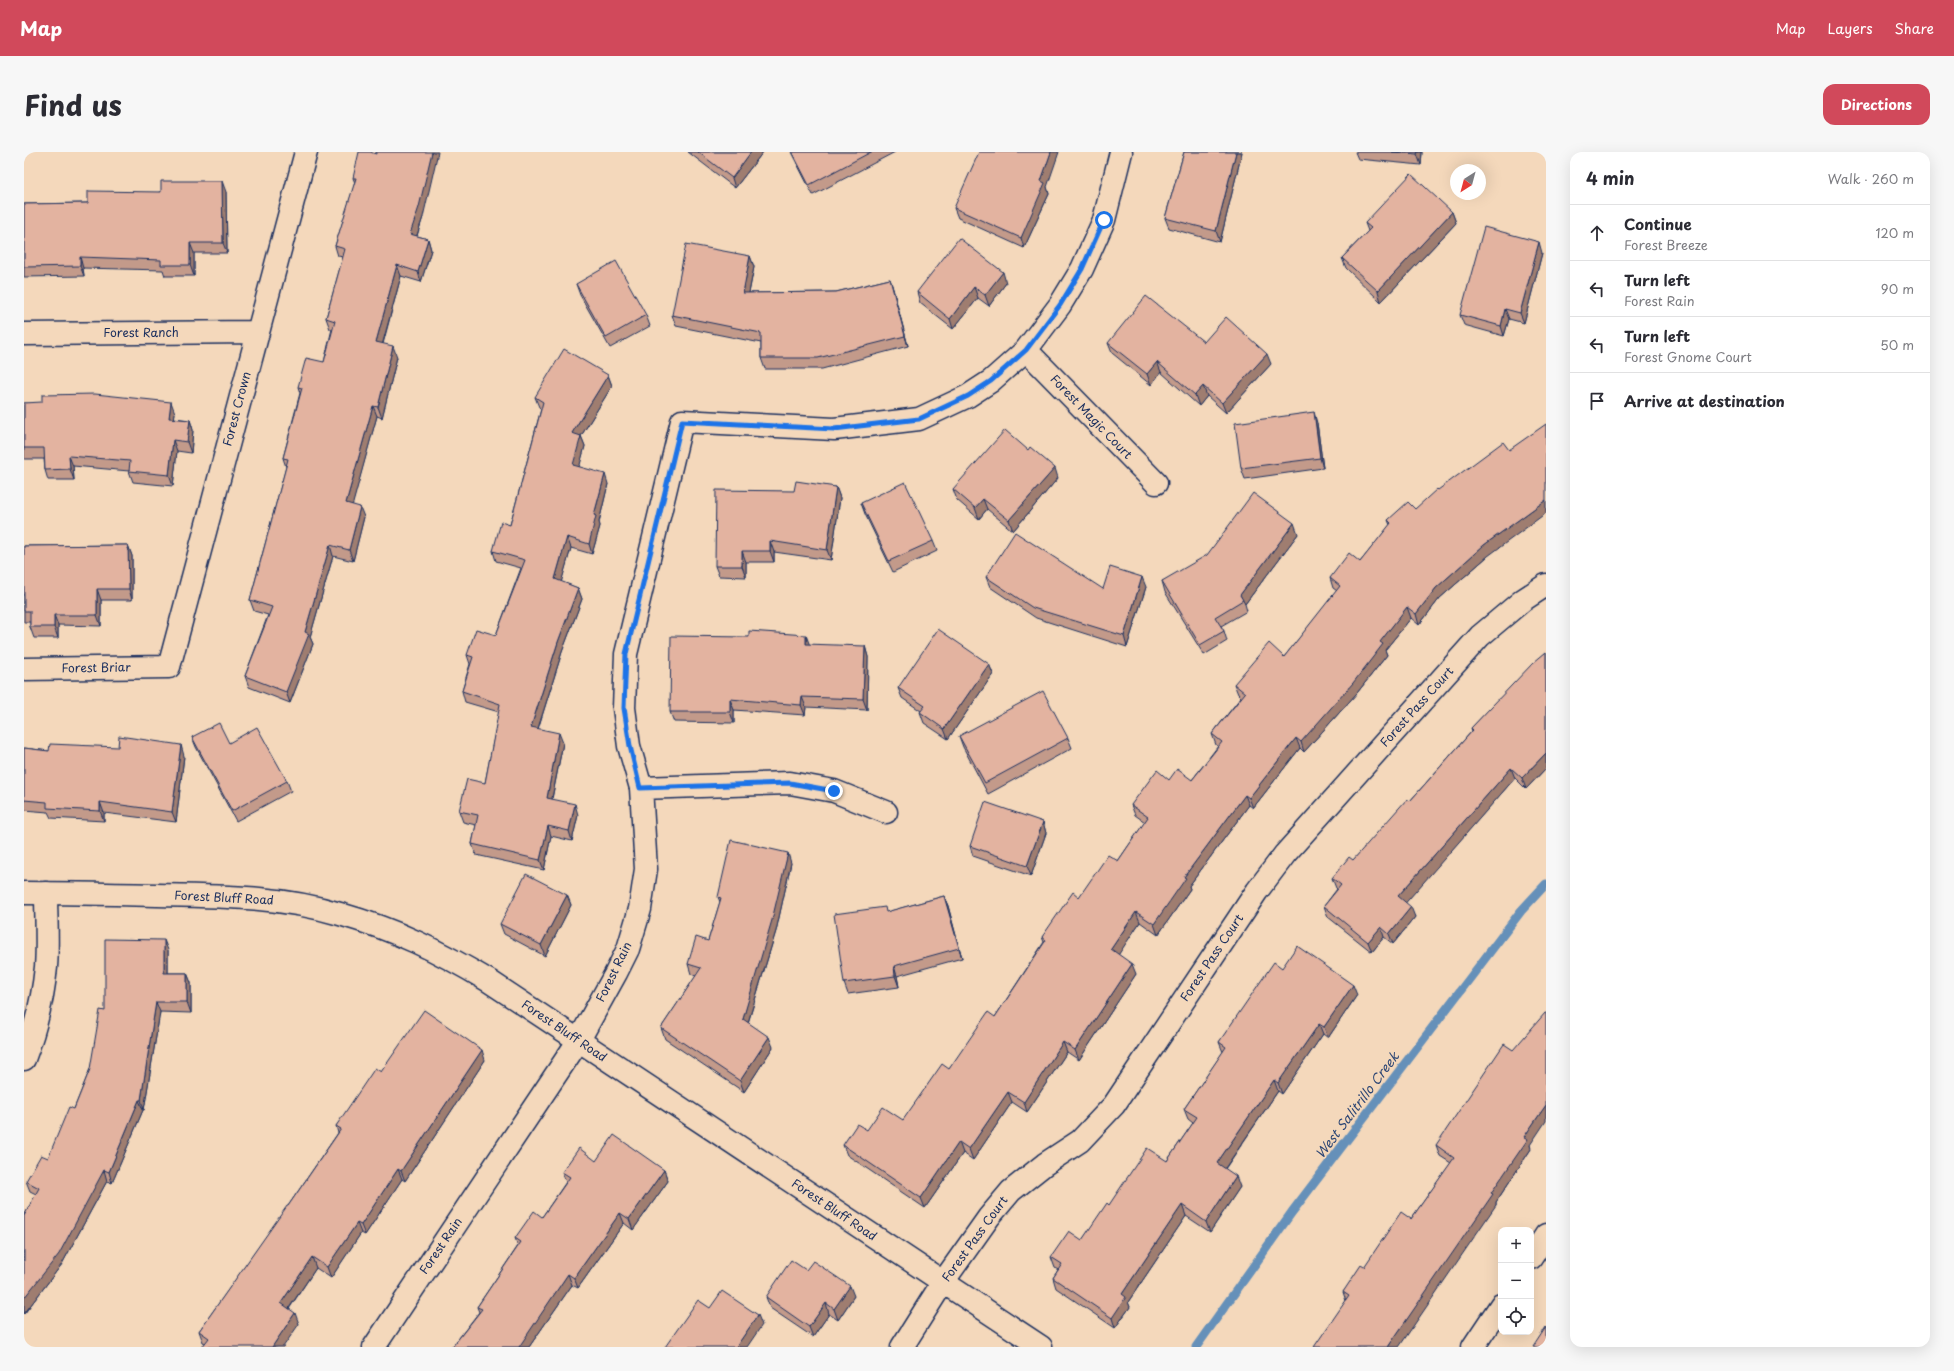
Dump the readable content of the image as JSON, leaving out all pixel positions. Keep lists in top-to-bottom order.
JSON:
{
  "streets": {
    "street": [
      "Forest Ranch",
      "Forest Crown",
      "Forest Magic Court",
      "Forest Briar",
      "Forest Pass Court",
      "Forest Bluff Road",
      "Forest Rain"
    ]
  },
  "crossings": [
    ["Forest Ranch", "Forest Crown"],
    ["Forest Crown", "Forest Briar"],
    ["Forest Magic Court", "Forest Rain"],
    ["Forest Pass Court", "Forest Bluff Road"],
    ["Forest Bluff Road", "Forest Rain"]
  ],
  "water": ["West Salitrillo Creek"],
  "north": "bottom left",
  "page": {
    "header": "Map",
    "nav": ["Map", "Layers", "Share"],
    "title": "Find us",
    "buttons": "Directions",
    "heading": ["4 min", "Walk · 260 m"],
    "list": [
      ["Continue", "Forest Breeze", "120 m"],
      ["Turn left", "Forest Rain", "90 m"],
      ["Turn left", "Forest Gnome Court", "50 m"],
      "Arrive at destination"
    ],
    "map_buttons": ["+", "−"]
  }
}
